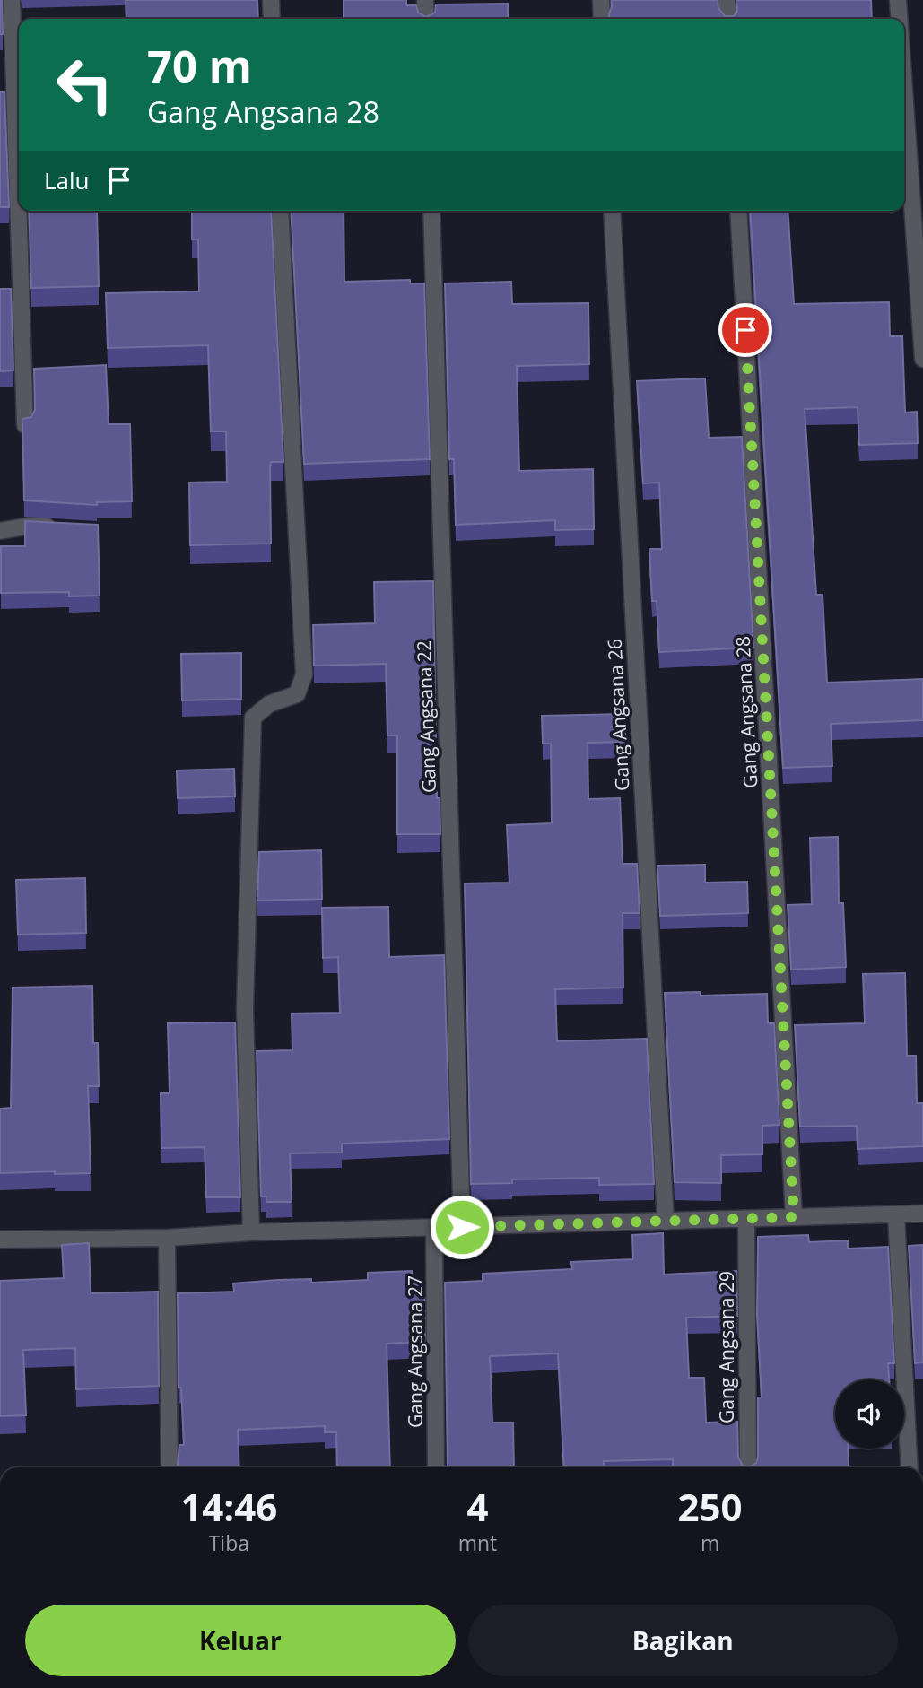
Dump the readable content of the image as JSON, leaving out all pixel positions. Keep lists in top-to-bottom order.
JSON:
{
  "streets": {
    "street": [
      "Gang Angsana 28",
      "Gang Angsana 26",
      "Gang Angsana 22",
      "Gang Angsana 29",
      "Gang Angsana 27"
    ]
  },
  "page": {
    "turn": ["70 m", "Gang Angsana 28"],
    "then": "Lalu",
    "eta": [
      "14:46",
      "Tiba",
      "4",
      "mnt",
      "250",
      "m"
    ],
    "buttons": ["Keluar", "Bagikan"]
  }
}
